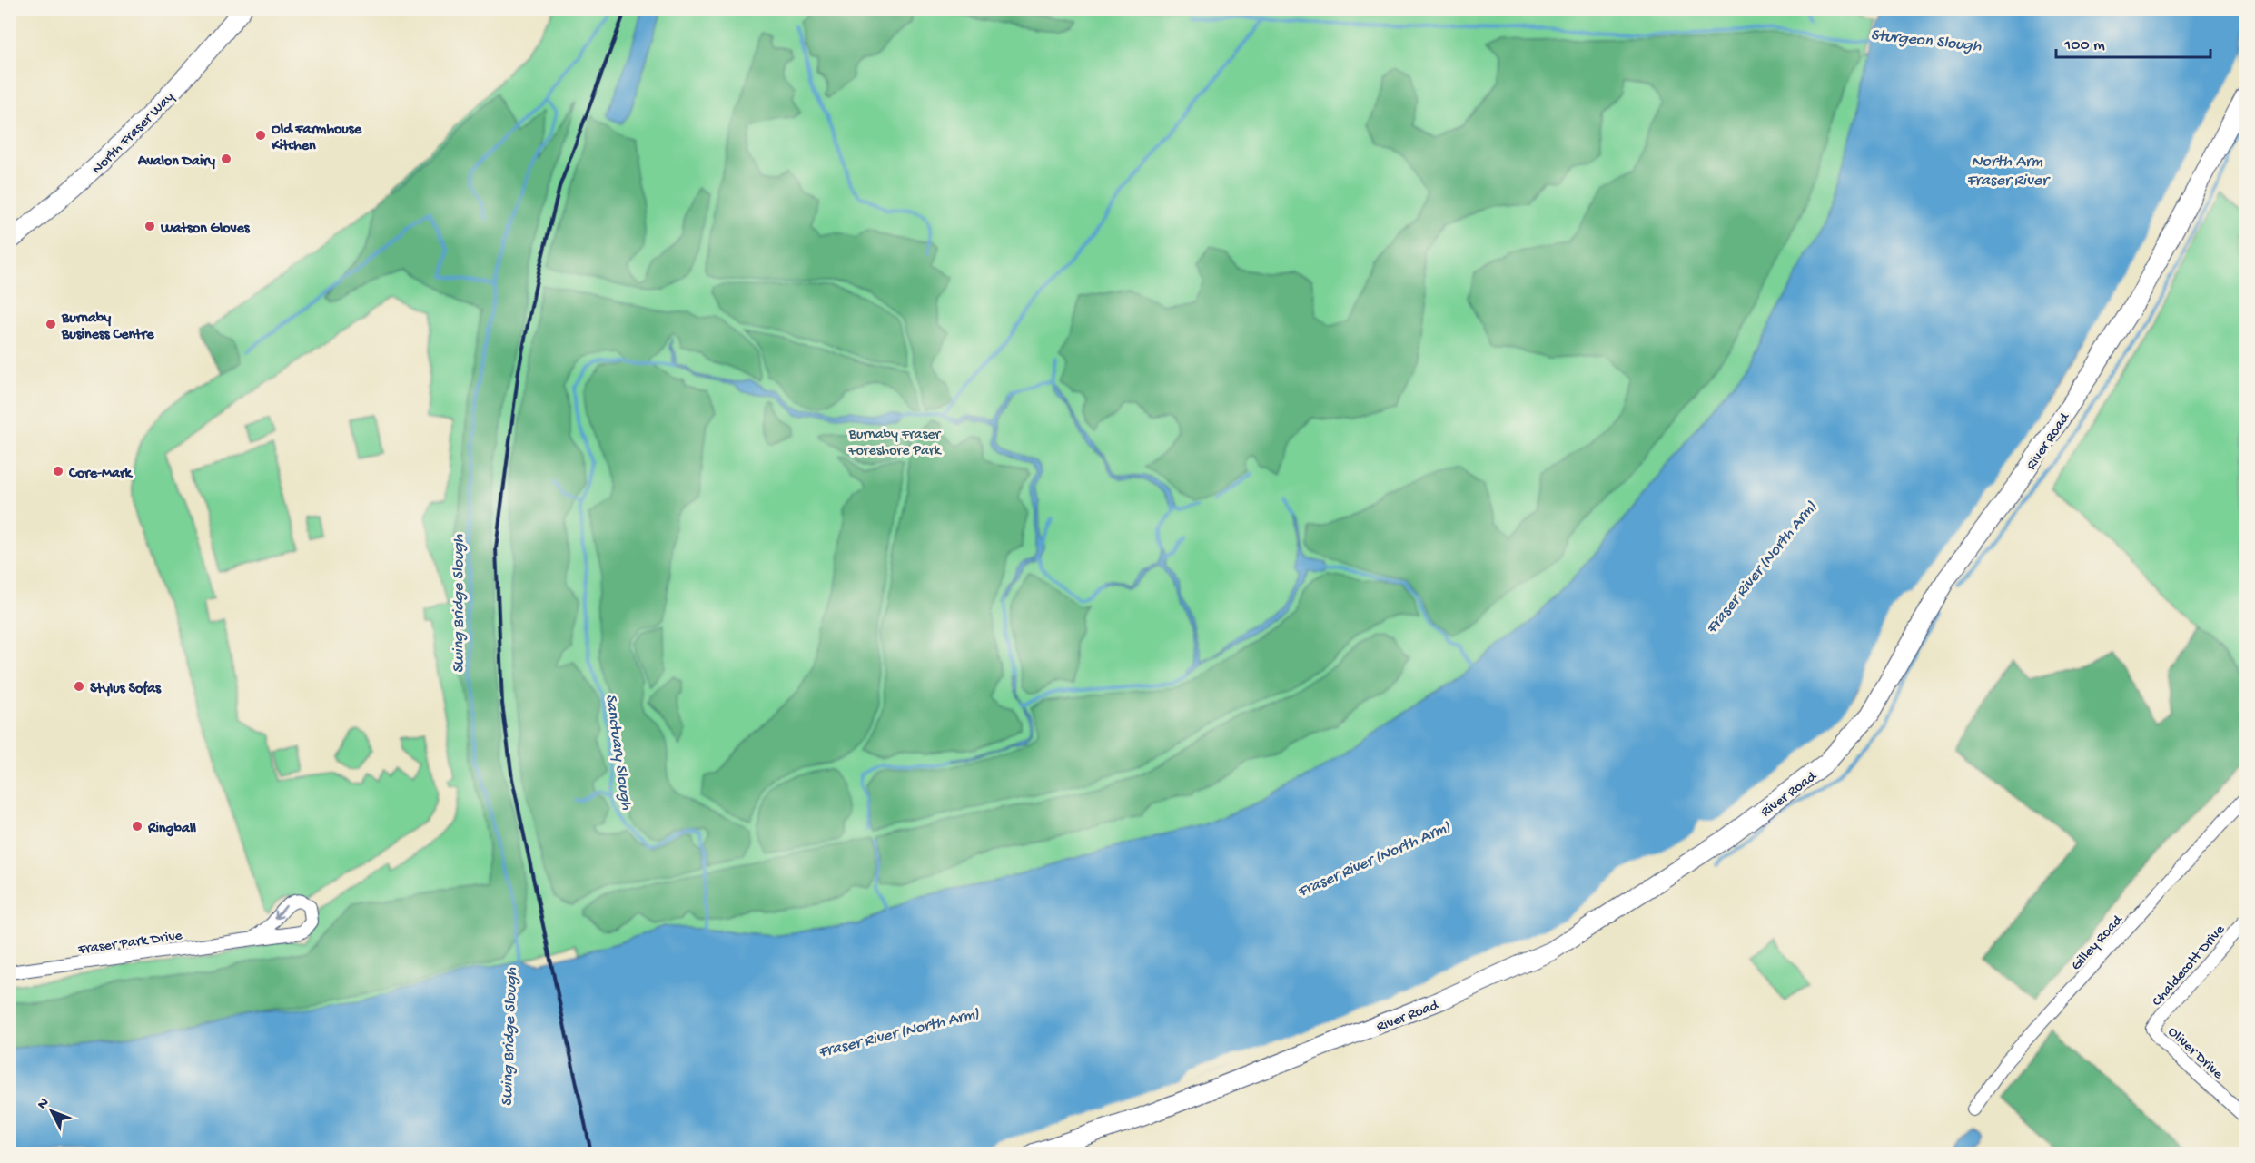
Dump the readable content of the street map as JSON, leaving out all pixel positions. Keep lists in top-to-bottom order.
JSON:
{
  "streets": {
    "street": [
      "North Fraser Way",
      "River Road",
      "Fraser Park Drive",
      "Gilley Road",
      "Chaldecott Drive",
      "Oliver Drive"
    ]
  },
  "crossings": [
    ["Chaldecott Drive", "Oliver Drive"]
  ],
  "water": [
    "Sturgeon Slough",
    "North Arm Fraser River",
    "Fraser River (North Arm)",
    "Swing Bridge Slough",
    "Sanctuary Slough"
  ],
  "parks": ["Burnaby Fraser Foreshore Park"],
  "places": [
    "Old Farmhouse Kitchen",
    "Avalon Dairy",
    "Watson Gloves",
    "Burnaby Business Centre",
    "Core-Mark",
    "Stylus Sofas",
    "Ringball"
  ],
  "scale_bar": "100 m",
  "north": "top left"
}
